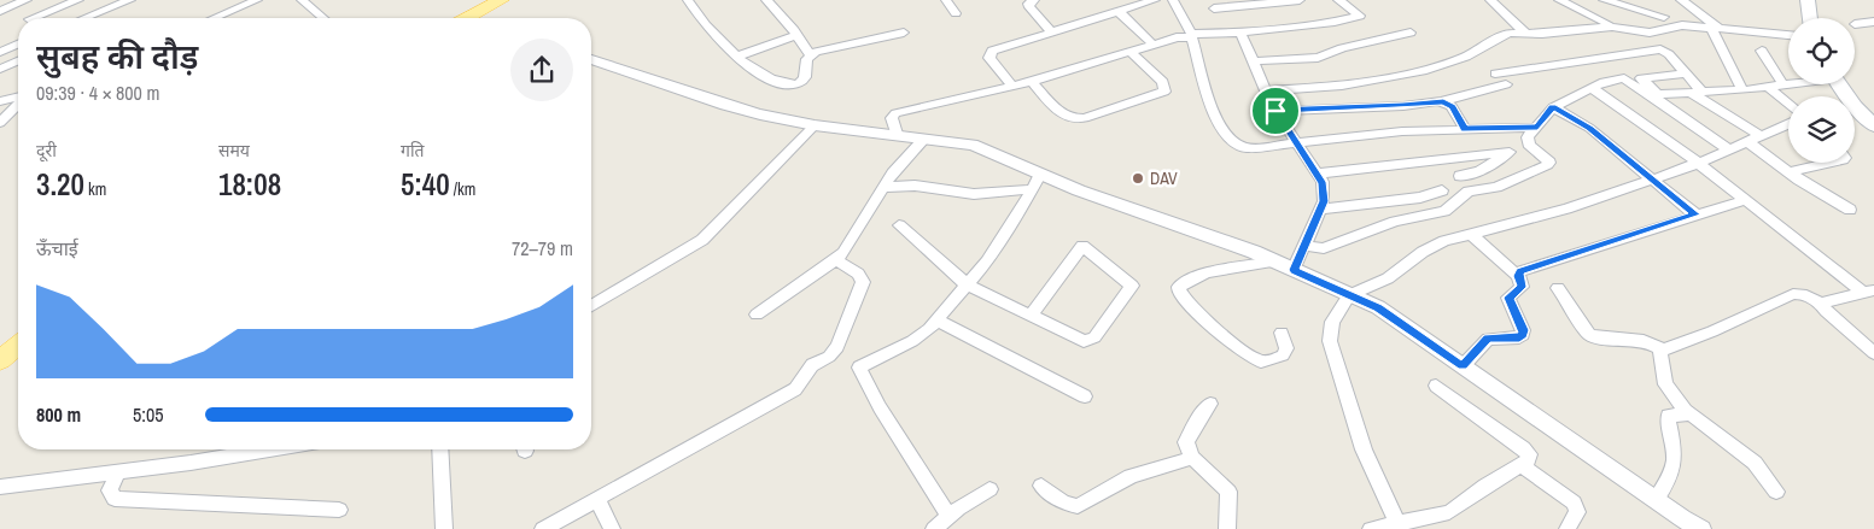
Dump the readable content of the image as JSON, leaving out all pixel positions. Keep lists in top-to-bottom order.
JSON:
{
  "places": ["DAV"],
  "page": {
    "heading": ["सुबह की दौड़", "09:39 · 4 × 800 m"],
    "stats": [
      ["दूरी", "3.20 km"],
      ["समय", "18:08"],
      ["गति", "5:40 /km"]
    ],
    "chart": ["ऊँचाई", "72–79 m"],
    "list": [
      {
        "name": "800 m",
        "note": "5:05"
      }
    ]
  }
}
